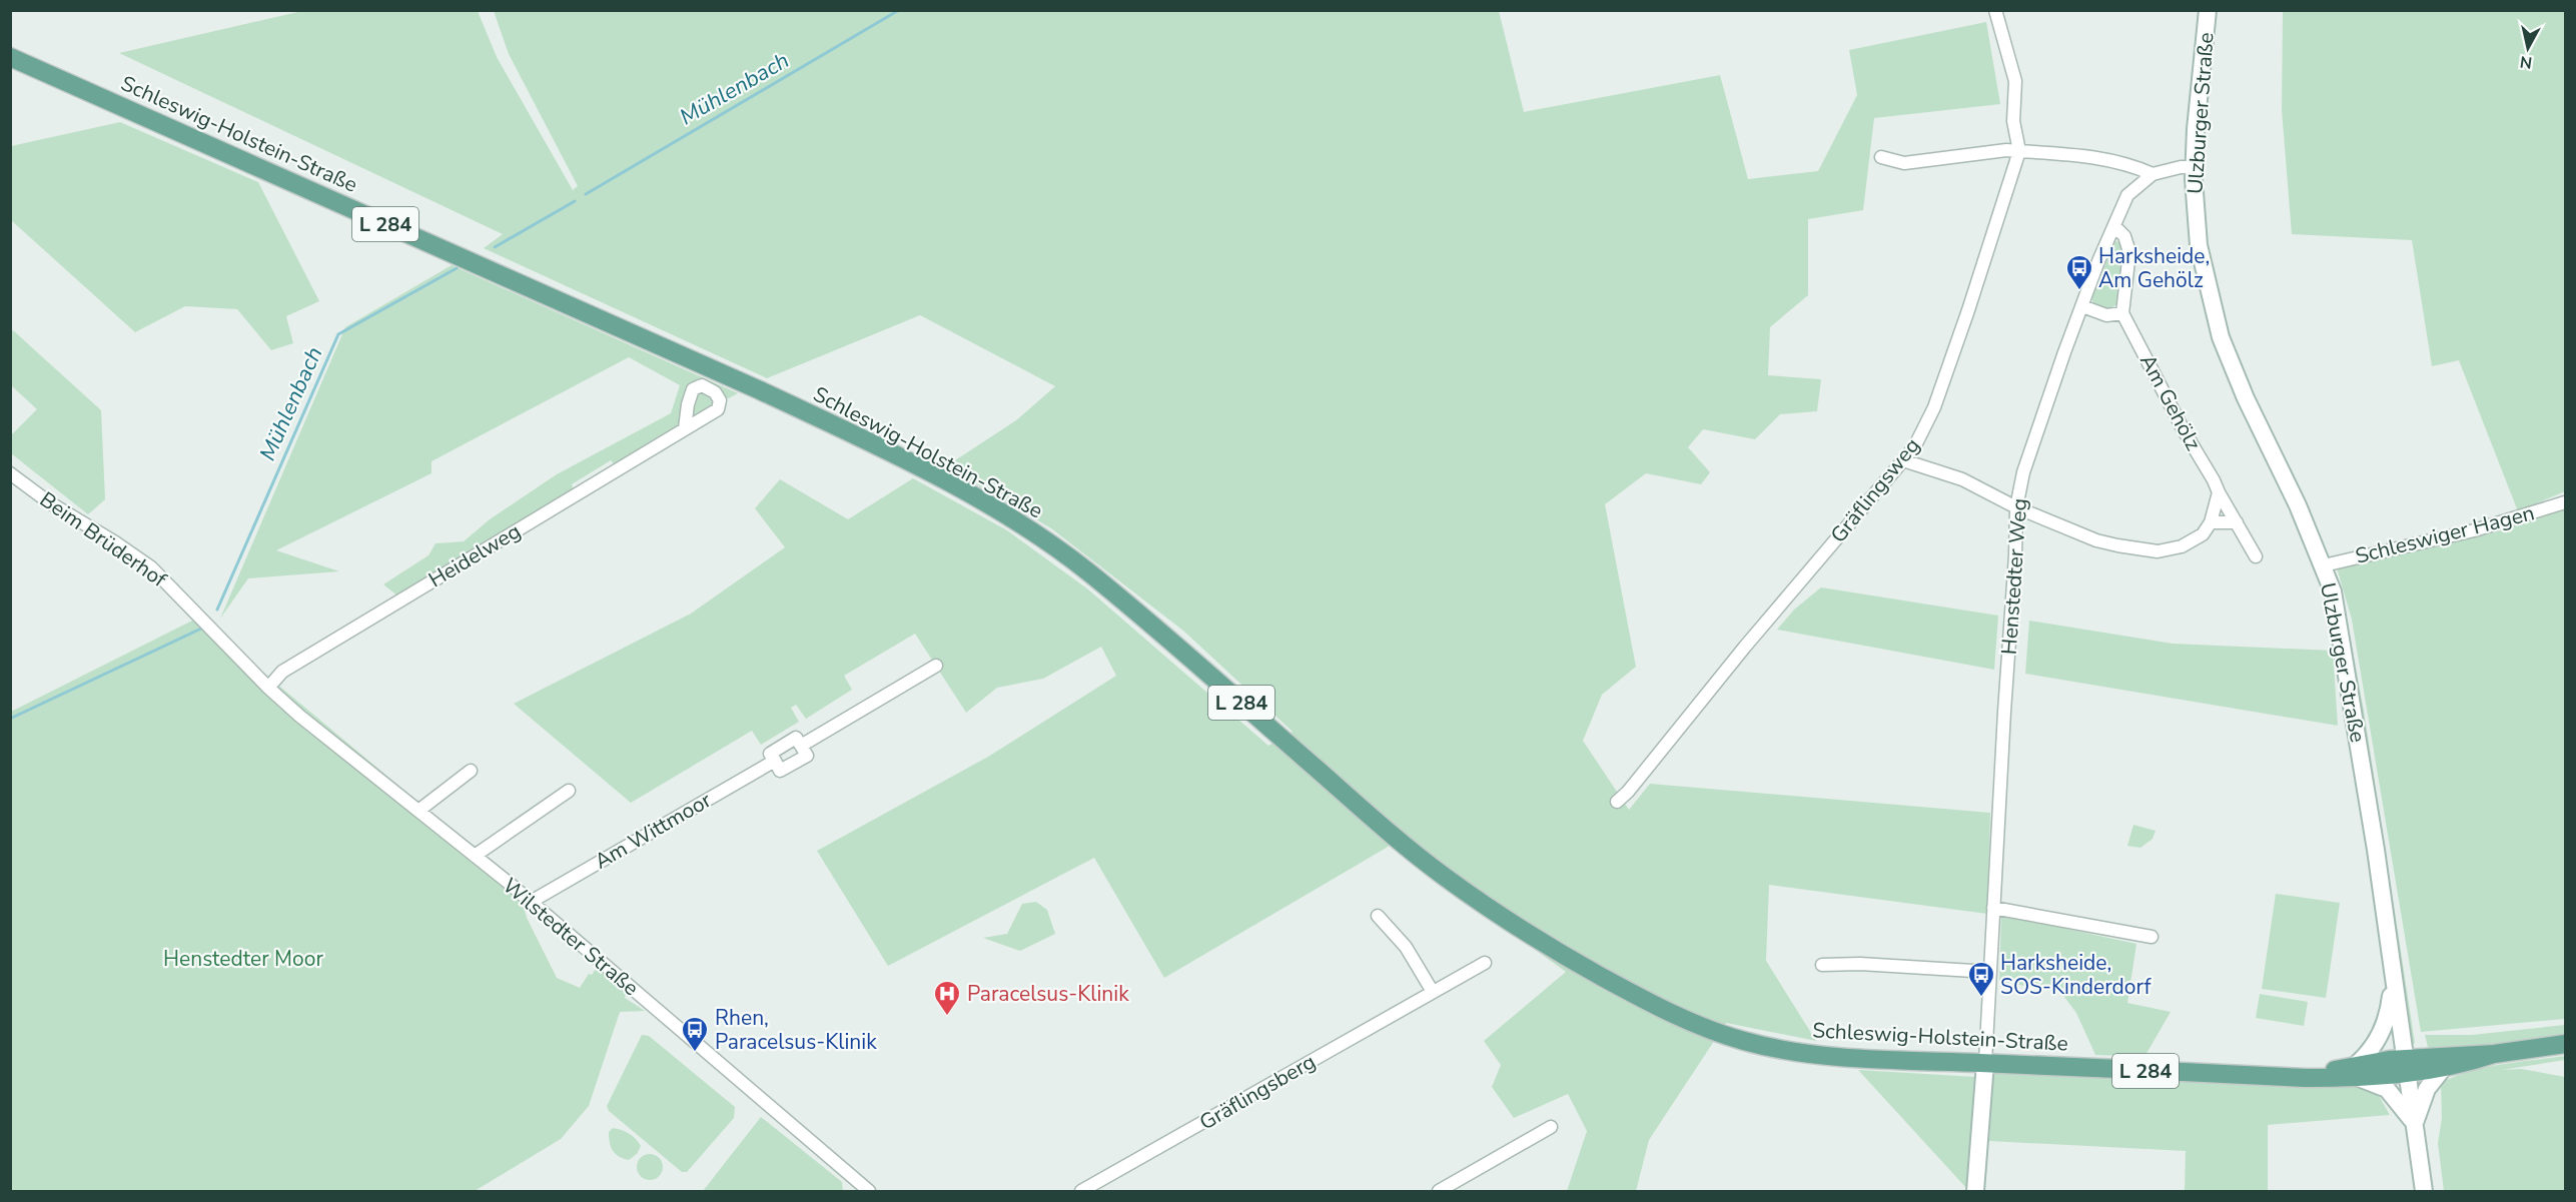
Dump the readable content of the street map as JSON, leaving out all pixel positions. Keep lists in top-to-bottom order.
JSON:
{
  "streets": {
    "main road": ["Ulzburger Straße", "Schleswig-Holstein-Straße", "L 284"],
    "street": [
      "Am Gehölz",
      "Gräflingsweg",
      "Schleswiger Hagen",
      "Beim Brüderhof",
      "Heidelweg",
      "Henstedter Weg",
      "Am Wittmoor",
      "Wilstedter Straße",
      "Gräflingsberg"
    ]
  },
  "crossings": [
    ["Ulzburger Straße", "Schleswig-Holstein-Straße"],
    ["Ulzburger Straße", "Schleswiger Hagen"],
    ["Ulzburger Straße", "Henstedter Weg"],
    ["Schleswig-Holstein-Straße", "Henstedter Weg"],
    ["Beim Brüderhof", "Heidelweg"],
    ["Beim Brüderhof", "Wilstedter Straße"],
    ["Heidelweg", "Wilstedter Straße"],
    ["Am Wittmoor", "Wilstedter Straße"]
  ],
  "water": ["Mühlenbach"],
  "parks": ["Henstedter Moor"],
  "places": {
    "bus stop": ["Harksheide, Am Gehölz", "Harksheide, SOS-Kinderdorf", "Rhen, Paracelsus-Klinik"],
    "hospital": ["Paracelsus-Klinik"]
  },
  "north": "bottom"
}
